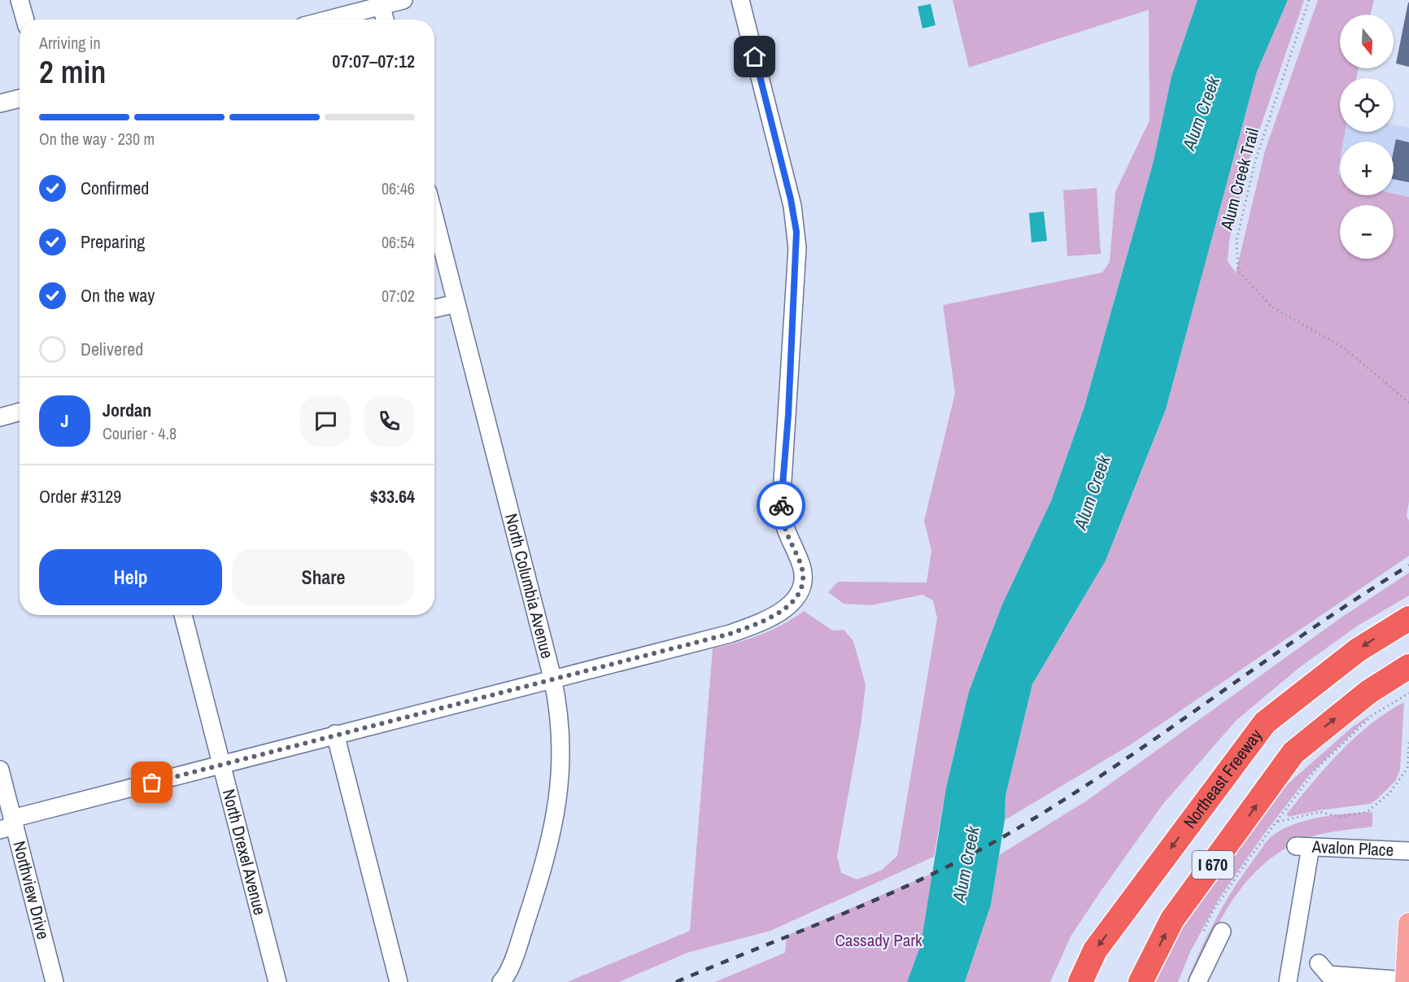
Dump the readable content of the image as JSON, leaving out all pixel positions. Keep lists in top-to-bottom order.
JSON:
{
  "streets": {
    "highway": ["Northeast Freeway", "I 670"],
    "street": [
      "North Columbia Avenue",
      "Avalon Place",
      "North Drexel Avenue",
      "Northview Drive"
    ],
    "path": ["Alum Creek Trail"]
  },
  "water": ["Alum Creek"],
  "parks": ["Cassady Park"],
  "north": "bottom",
  "page": {
    "map_buttons": ["+", "−"],
    "heading": ["2 min", "Arriving in", "07:07–07:12"],
    "panel": [
      "Jordan",
      "Courier · 4.8",
      "Order #3129",
      "$33.64"
    ],
    "bar": "On the way · 230 m",
    "list": [
      ["Confirmed", "06:46"],
      ["Preparing", "06:54"],
      ["On the way", "07:02"],
      "Delivered"
    ],
    "round": "J",
    "buttons": ["Help", "Share"]
  }
}
